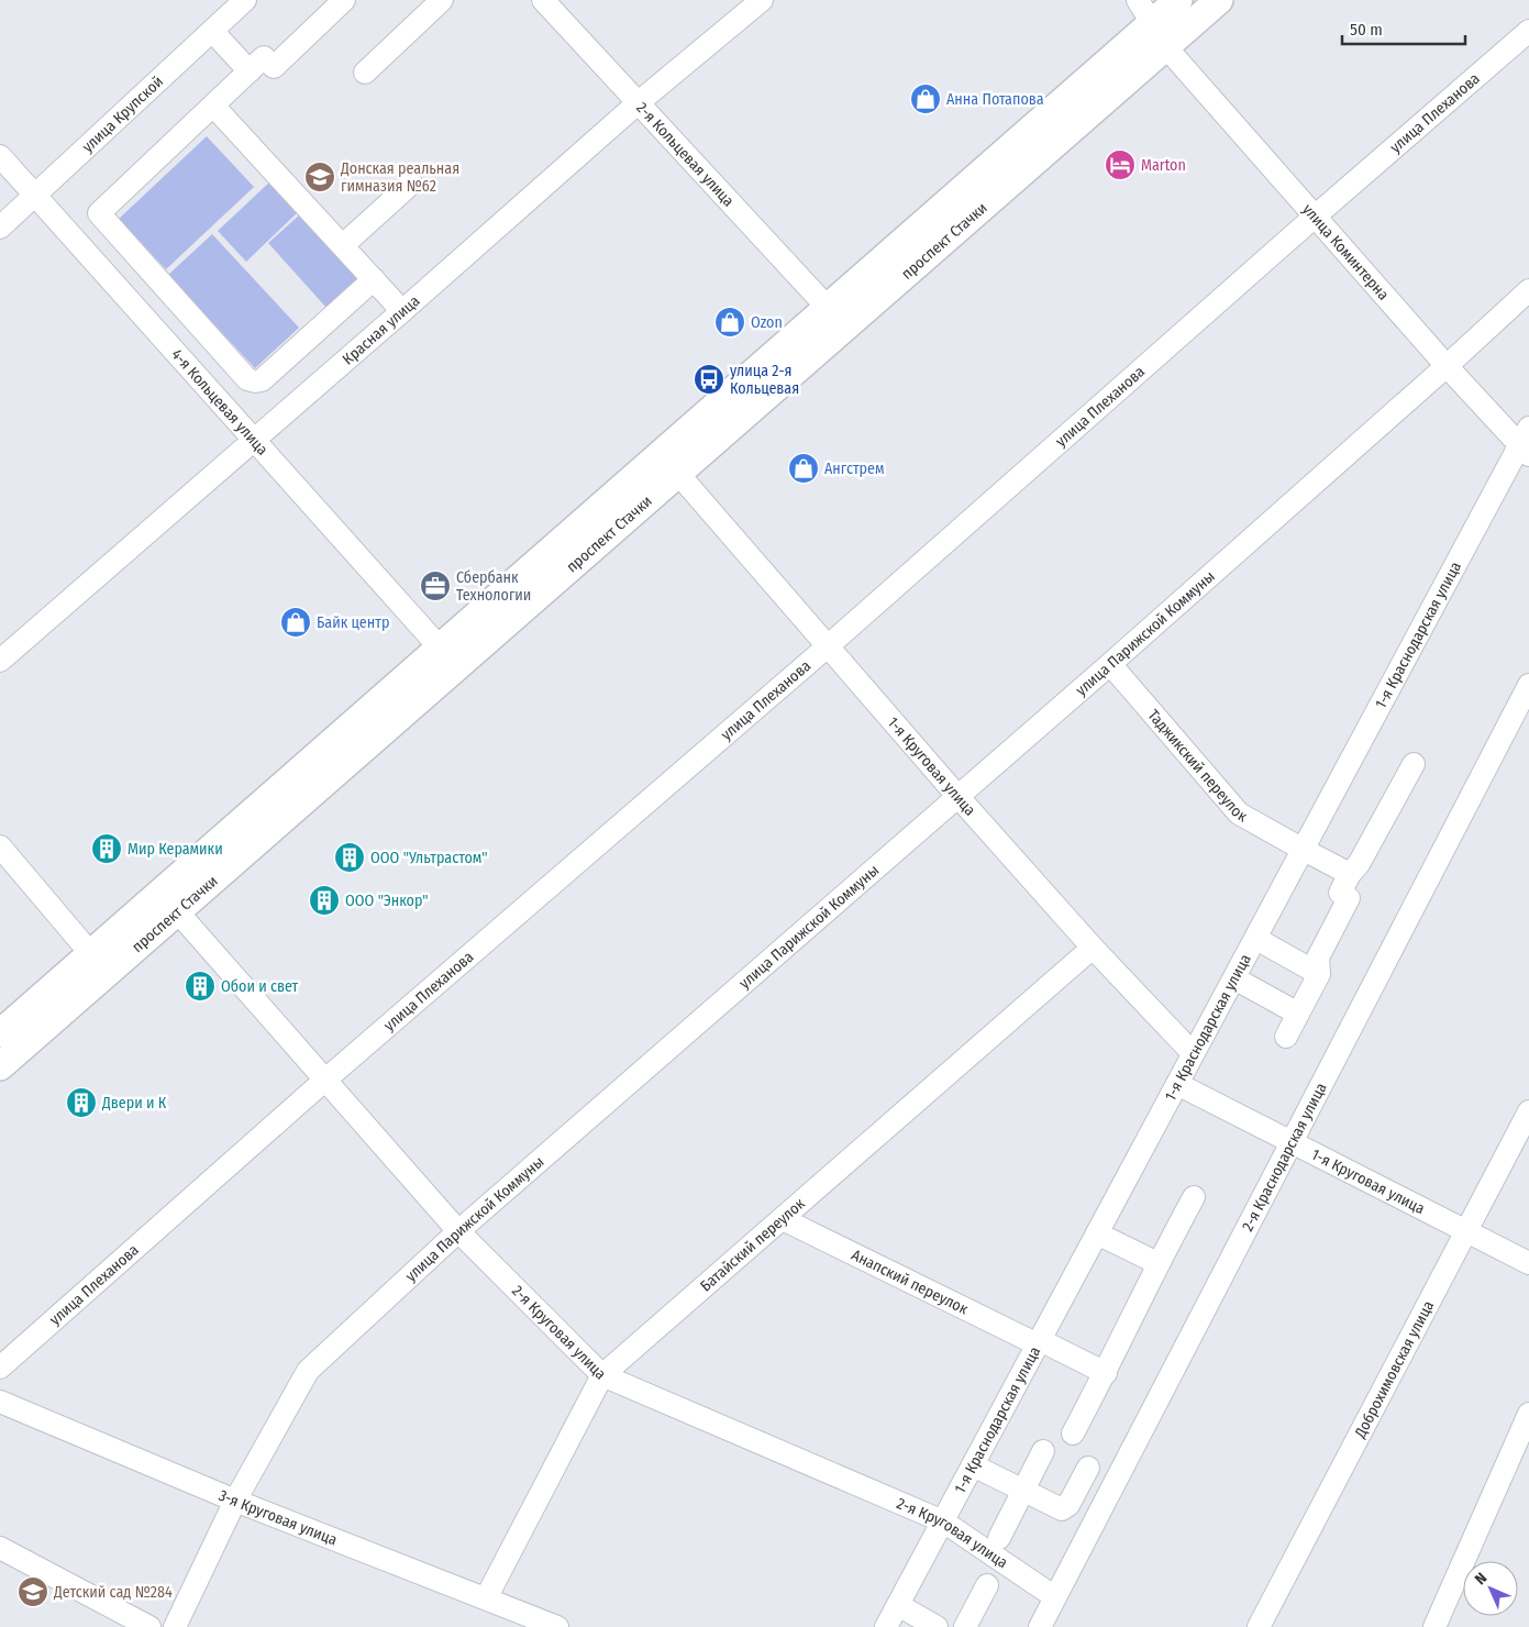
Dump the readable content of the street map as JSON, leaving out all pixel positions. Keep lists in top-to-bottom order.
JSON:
{
  "streets": {
    "main road": ["проспект Стачки"],
    "street": [
      "улица Плеханова",
      "улица Крупской",
      "2-я Кольцевая улица",
      "улица Коминтерна",
      "Красная улица",
      "4-я Кольцевая улица",
      "улица Парижской Коммуны",
      "1-я Краснодарская улица",
      "Таджикский переулок",
      "1-я Круговая улица",
      "2-я Краснодарская улица",
      "Батайский переулок",
      "Анапский переулок",
      "2-я Круговая улица",
      "Доброхимовская улица",
      "3-я Круговая улица"
    ]
  },
  "crossings": [
    ["улица Плеханова", "улица Коминтерна"],
    ["улица Плеханова", "1-я Круговая улица"],
    ["улица Плеханова", "2-я Круговая улица"],
    ["улица Крупской", "4-я Кольцевая улица"],
    ["2-я Кольцевая улица", "проспект Стачки"],
    ["2-я Кольцевая улица", "Красная улица"],
    ["проспект Стачки", "улица Коминтерна"],
    ["проспект Стачки", "4-я Кольцевая улица"],
    ["проспект Стачки", "1-я Круговая улица"],
    ["проспект Стачки", "2-я Круговая улица"],
    ["улица Коминтерна", "улица Парижской Коммуны"],
    ["улица Коминтерна", "1-я Краснодарская улица"],
    ["Красная улица", "4-я Кольцевая улица"],
    ["улица Парижской Коммуны", "Таджикский переулок"],
    ["улица Парижской Коммуны", "1-я Круговая улица"],
    ["улица Парижской Коммуны", "2-я Круговая улица"],
    ["улица Парижской Коммуны", "3-я Круговая улица"],
    ["1-я Краснодарская улица", "Таджикский переулок"],
    ["1-я Краснодарская улица", "1-я Круговая улица"],
    ["1-я Краснодарская улица", "Анапский переулок"],
    ["1-я Краснодарская улица", "2-я Круговая улица"],
    ["1-я Круговая улица", "2-я Краснодарская улица"],
    ["1-я Круговая улица", "Батайский переулок"],
    ["1-я Круговая улица", "Доброхимовская улица"],
    ["2-я Краснодарская улица", "2-я Круговая улица"],
    ["Батайский переулок", "Анапский переулок"],
    ["Батайский переулок", "2-я Круговая улица"],
    ["Батайский переулок", "3-я Круговая улица"]
  ],
  "places": {
    "shop": [
      "Анна Потапова",
      "Ozon",
      "Ангстрем",
      "Байк центр"
    ],
    "hotel": ["Marton"],
    "school or university": ["Донская реальная гимназия №62", "Детский сад №284"],
    "bus stop": ["улица 2-я Кольцевая"],
    "office": ["Сбербанк Технологии"],
    "building": [
      "Мир Керамики",
      "ООО \"Ультрастом\"",
      "ООО \"Энкор\"",
      "Обои и свет",
      "Двери и К"
    ]
  },
  "scale_bar": "50 m",
  "north": "top left"
}
